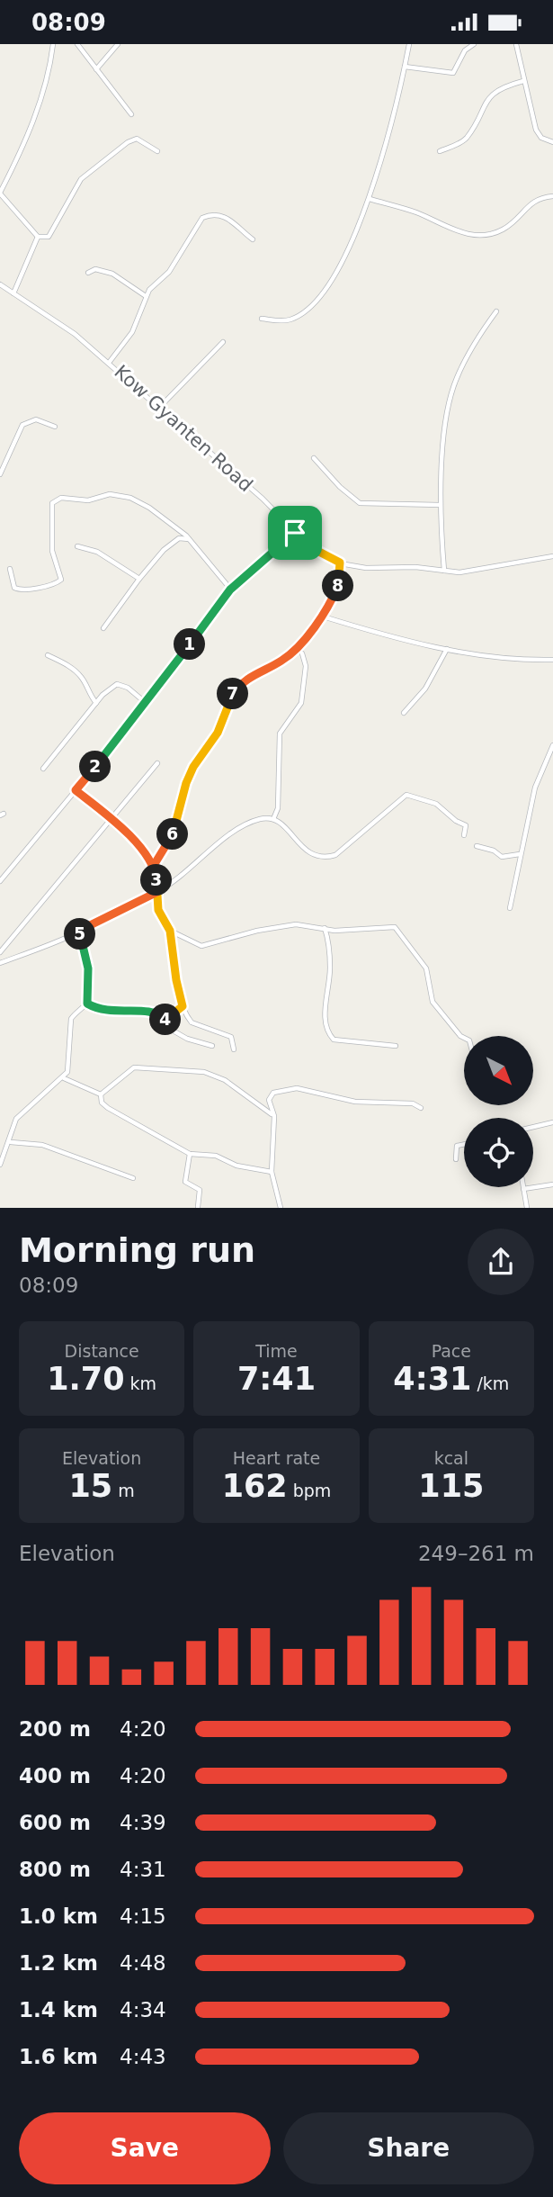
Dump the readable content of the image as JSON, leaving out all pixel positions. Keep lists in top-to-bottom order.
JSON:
{
  "streets": {
    "street": ["Kow Gyanten Road"]
  },
  "north": "bottom right",
  "page": {
    "status": "08:09",
    "pins": [
      "8",
      "1",
      "7",
      "2",
      "6",
      "3",
      "5",
      "4"
    ],
    "heading": ["Morning run", "08:09"],
    "stats": [
      ["Distance", "1.70 km"],
      ["Time", "7:41"],
      ["Pace", "4:31 /km"],
      ["Elevation", "15 m"],
      ["Heart rate", "162 bpm"],
      ["kcal", "115"]
    ],
    "chart": ["Elevation", "249–261 m"],
    "list": [
      {
        "name": "200 m",
        "note": "4:20"
      },
      {
        "name": "400 m",
        "note": "4:20"
      },
      {
        "name": "600 m",
        "note": "4:39"
      },
      {
        "name": "800 m",
        "note": "4:31"
      },
      {
        "name": "1.0 km",
        "note": "4:15"
      },
      {
        "name": "1.2 km",
        "note": "4:48"
      },
      {
        "name": "1.4 km",
        "note": "4:34"
      },
      {
        "name": "1.6 km",
        "note": "4:43"
      }
    ],
    "buttons": ["Save", "Share"]
  }
}
